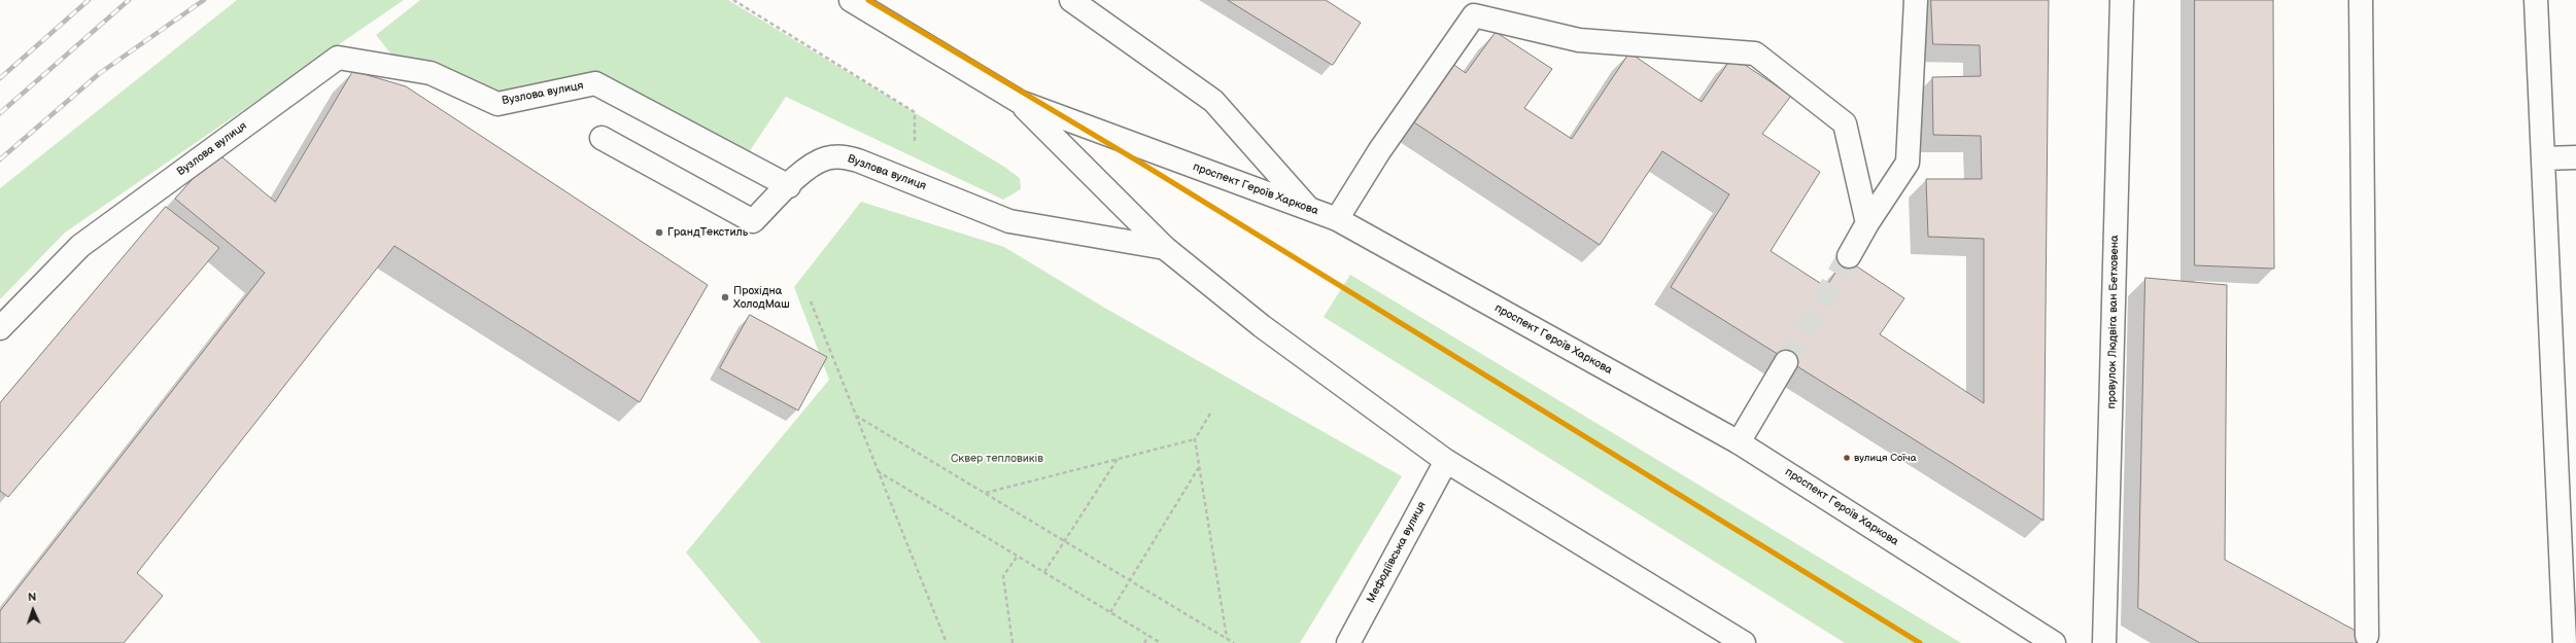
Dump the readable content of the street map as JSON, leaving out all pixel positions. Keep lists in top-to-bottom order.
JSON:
{
  "streets": {
    "main road": [
      "Вузлова вулиця",
      "проспект Героїв Харкова",
      "провулок Людвіга ван Бетховена",
      "Мефодіївська вулиця"
    ]
  },
  "crossings": [
    ["Вузлова вулиця", "проспект Героїв Харкова"],
    ["проспект Героїв Харкова", "Мефодіївська вулиця"]
  ],
  "parks": ["Сквер тепловиків"],
  "places": ["ГрандТекстиль", "Прохідна ХолодМаш", "вулиця Соїча"],
  "north": "top"
}
